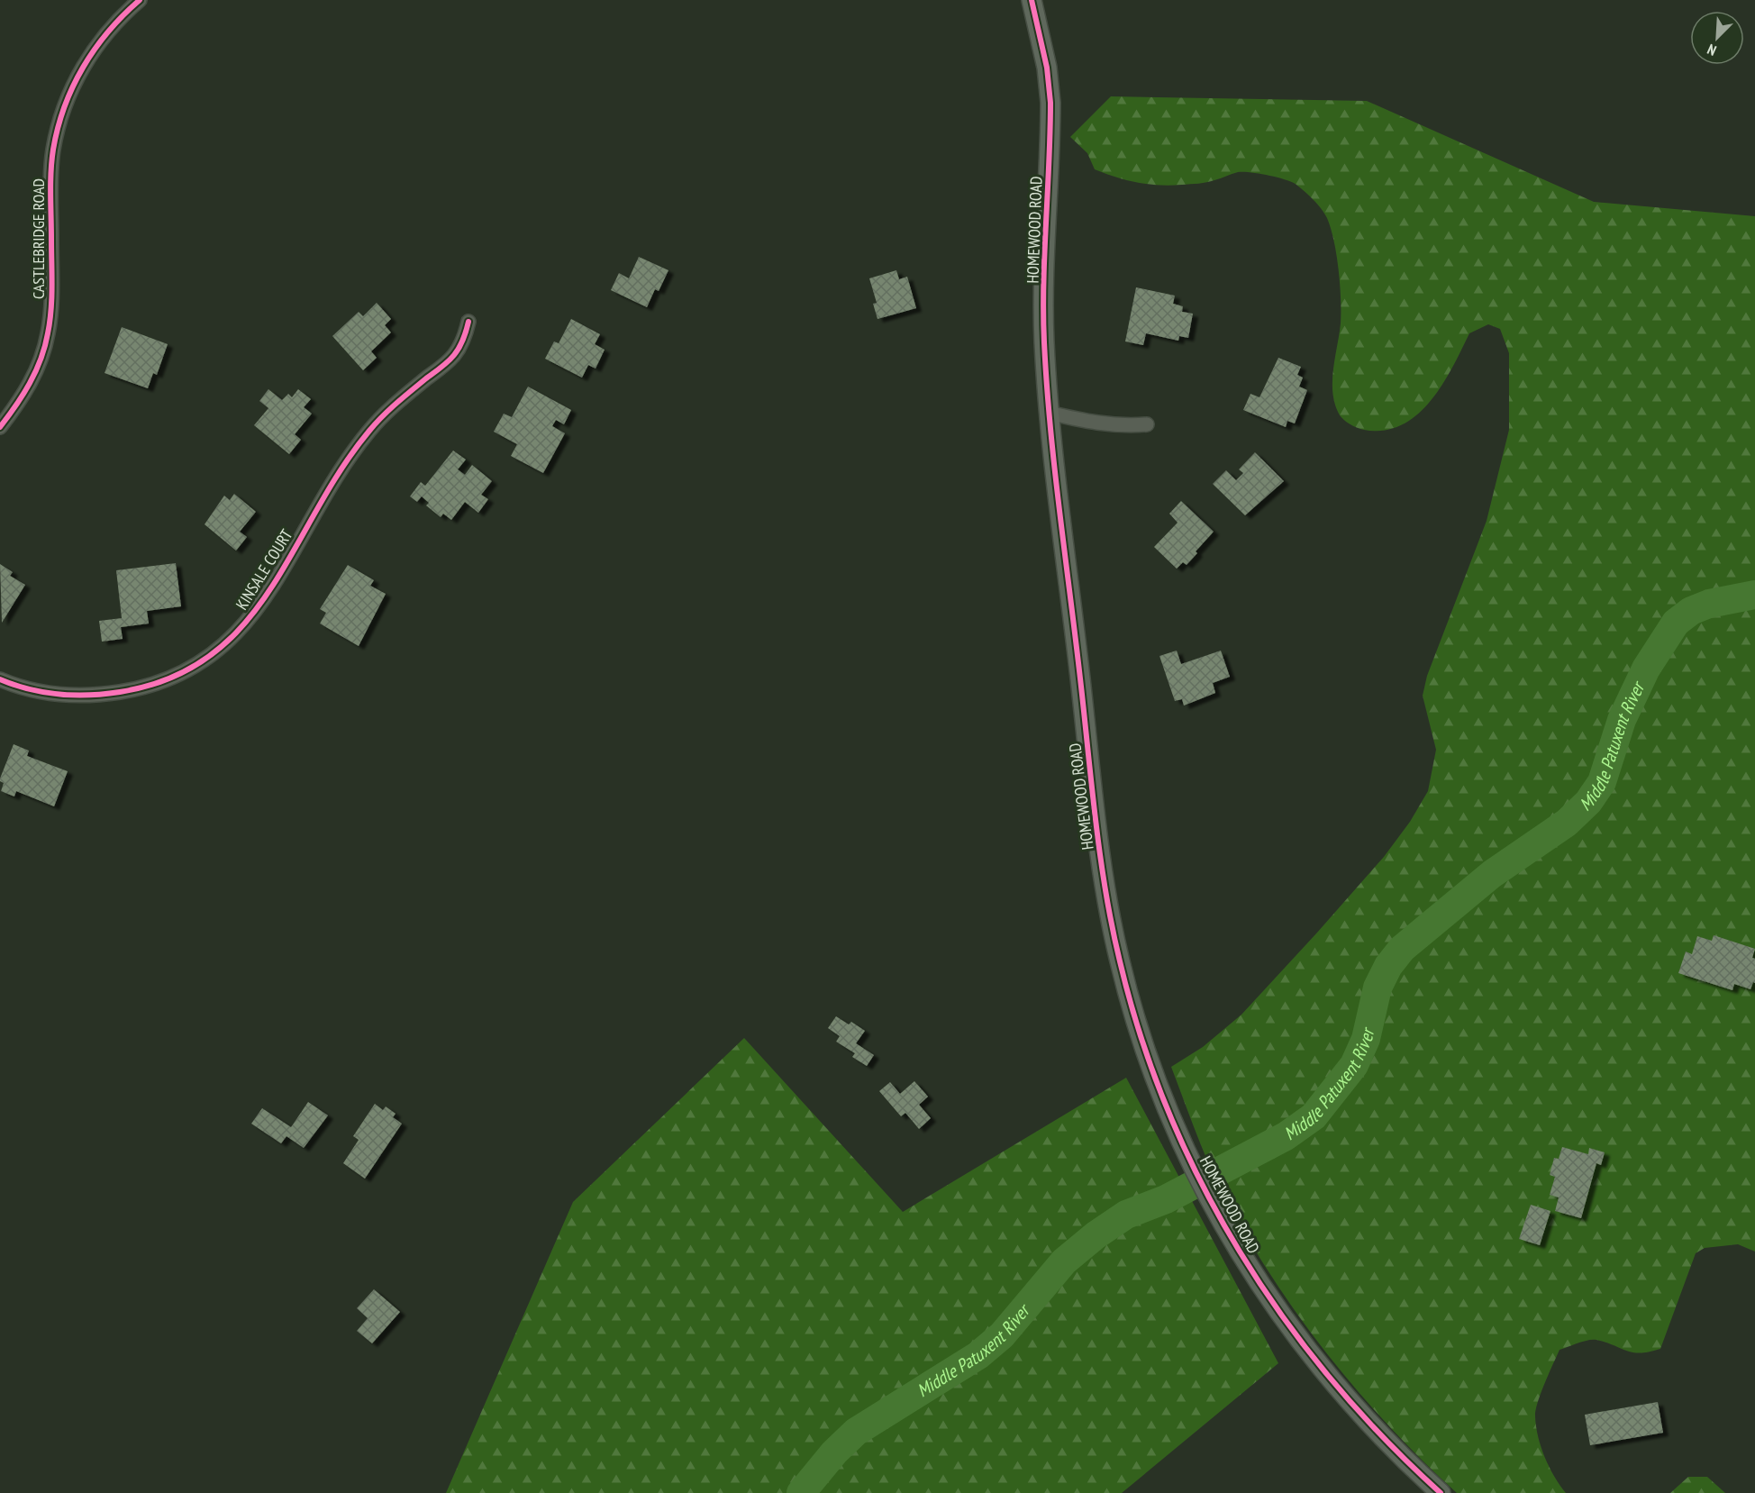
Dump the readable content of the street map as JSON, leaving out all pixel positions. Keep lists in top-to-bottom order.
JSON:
{
  "streets": {
    "street": ["HOMEWOOD ROAD", "CASTLEBRIDGE ROAD", "KINSALE COURT"]
  },
  "water": ["Middle Patuxent River"],
  "north": "bottom left"
}
